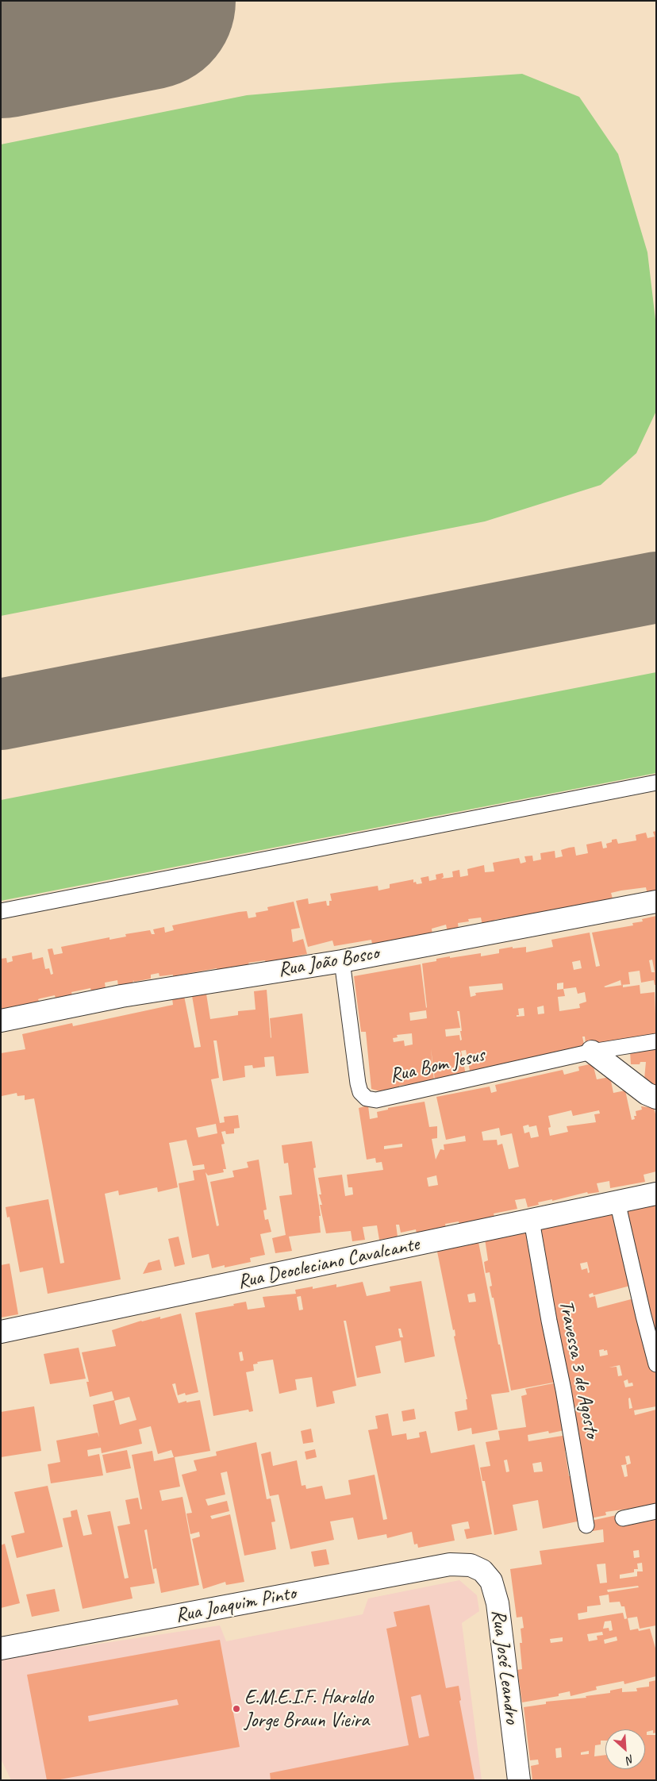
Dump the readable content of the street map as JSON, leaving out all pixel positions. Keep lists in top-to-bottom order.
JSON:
{
  "streets": {
    "street": [
      "Rua João Bosco",
      "Rua Deocleciano Cavalcante",
      "Rua Joaquim Pinto",
      "Rua José Leandro"
    ],
    "lane": ["Rua Bom Jesus", "Travessa 3 de Agosto"]
  },
  "crossings": [
    ["Rua João Bosco", "Rua Bom Jesus"],
    ["Rua Deocleciano Cavalcante", "Travessa 3 de Agosto"],
    ["Rua Joaquim Pinto", "Rua José Leandro"]
  ],
  "places": ["E.M.E.I.F. Haroldo Jorge Braun Vieira"],
  "north": "bottom right"
}
